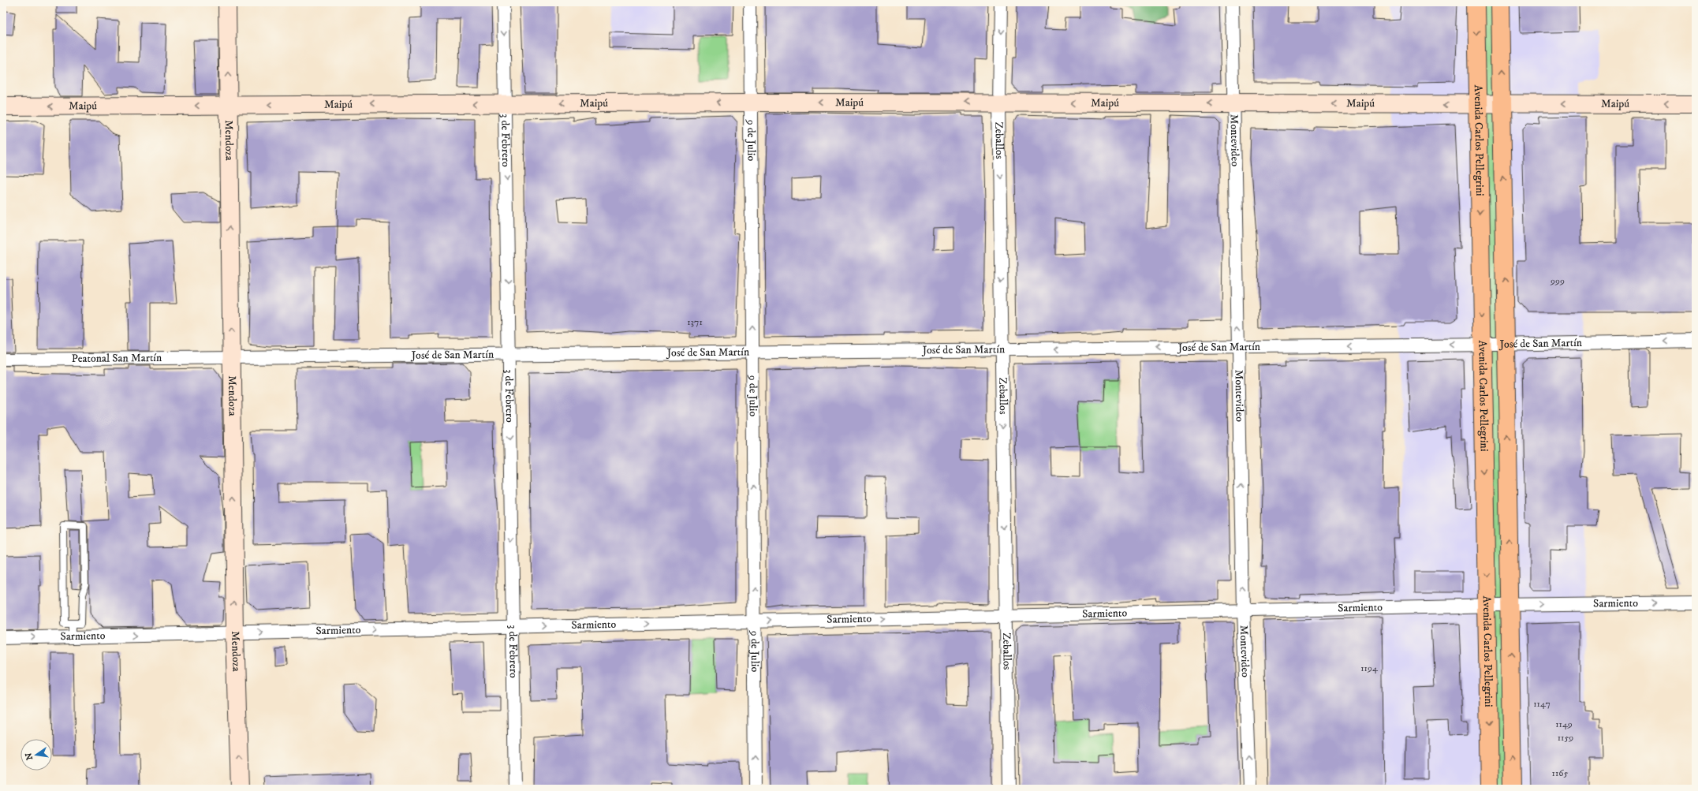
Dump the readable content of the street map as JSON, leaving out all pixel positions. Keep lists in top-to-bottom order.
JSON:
{
  "streets": {
    "main road": ["Maipú", "Mendoza", "Avenida Carlos Pellegrini"],
    "street": [
      "3 de Febrero",
      "9 de Julio",
      "Zeballos",
      "Montevideo",
      "José de San Martín",
      "Peatonal San Martín",
      "Sarmiento"
    ]
  },
  "crossings": [
    ["Maipú", "Mendoza"],
    ["Maipú", "3 de Febrero"],
    ["Maipú", "9 de Julio"],
    ["Maipú", "Zeballos"],
    ["Maipú", "Montevideo"],
    ["Maipú", "Avenida Carlos Pellegrini"],
    ["Mendoza", "José de San Martín"],
    ["Mendoza", "Peatonal San Martín"],
    ["Mendoza", "Sarmiento"],
    ["3 de Febrero", "José de San Martín"],
    ["3 de Febrero", "Sarmiento"],
    ["9 de Julio", "José de San Martín"],
    ["9 de Julio", "Sarmiento"],
    ["Zeballos", "José de San Martín"],
    ["Zeballos", "Sarmiento"],
    ["Montevideo", "José de San Martín"],
    ["Montevideo", "Sarmiento"],
    ["Avenida Carlos Pellegrini", "José de San Martín"],
    ["Avenida Carlos Pellegrini", "Sarmiento"],
    ["José de San Martín", "Peatonal San Martín"]
  ],
  "one_way": [
    "Maipú",
    "Mendoza",
    "3 de Febrero",
    "9 de Julio",
    "Zeballos",
    "Montevideo",
    "José de San Martín",
    "Sarmiento"
  ],
  "house_numbers": [
    "999",
    "1371",
    "1194",
    "1147",
    "1149",
    "1159",
    "1165"
  ],
  "north": "left"
}
